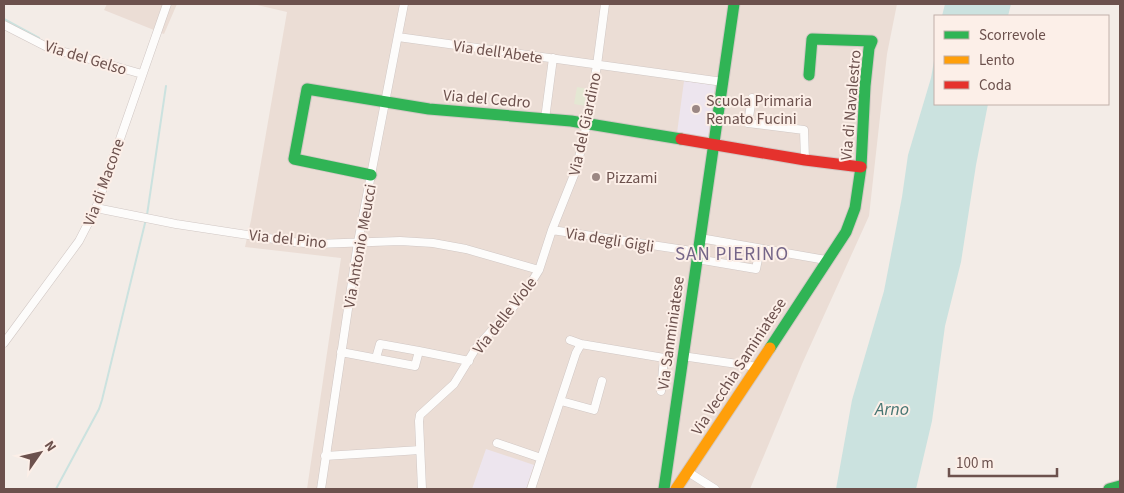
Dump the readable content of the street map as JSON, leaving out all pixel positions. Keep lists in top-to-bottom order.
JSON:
{
  "streets": {
    "street": [
      "Via dell'Abete",
      "Via del Gelso",
      "Via del Cedro",
      "Via di Navalestro",
      "Via del Giardino",
      "Via di Macone",
      "Via del Pino",
      "Via degli Gigli",
      "Via Antonio Meucci",
      "Via delle Viole",
      "Via Sanminiatese",
      "Via Vecchia Saminiatese"
    ]
  },
  "crossings": [
    ["Via dell'Abete", "Via del Giardino"],
    ["Via dell'Abete", "Via Antonio Meucci"],
    ["Via dell'Abete", "Via Sanminiatese"],
    ["Via del Gelso", "Via di Macone"],
    ["Via del Cedro", "Via di Navalestro"],
    ["Via del Cedro", "Via del Giardino"],
    ["Via del Cedro", "Via Antonio Meucci"],
    ["Via del Cedro", "Via Sanminiatese"],
    ["Via di Navalestro", "Via Vecchia Saminiatese"],
    ["Via del Giardino", "Via del Pino"],
    ["Via del Giardino", "Via degli Gigli"],
    ["Via del Giardino", "Via delle Viole"],
    ["Via di Macone", "Via del Pino"],
    ["Via del Pino", "Via Antonio Meucci"],
    ["Via del Pino", "Via delle Viole"],
    ["Via degli Gigli", "Via Sanminiatese"]
  ],
  "districts": ["SAN PIERINO"],
  "water": ["Arno"],
  "places": ["Scuola Primaria Renato Fucini", "Pizzami"],
  "legend": ["Scorrevole", "Lento", "Coda"],
  "scale_bar": "100 m",
  "north": "top right"
}
